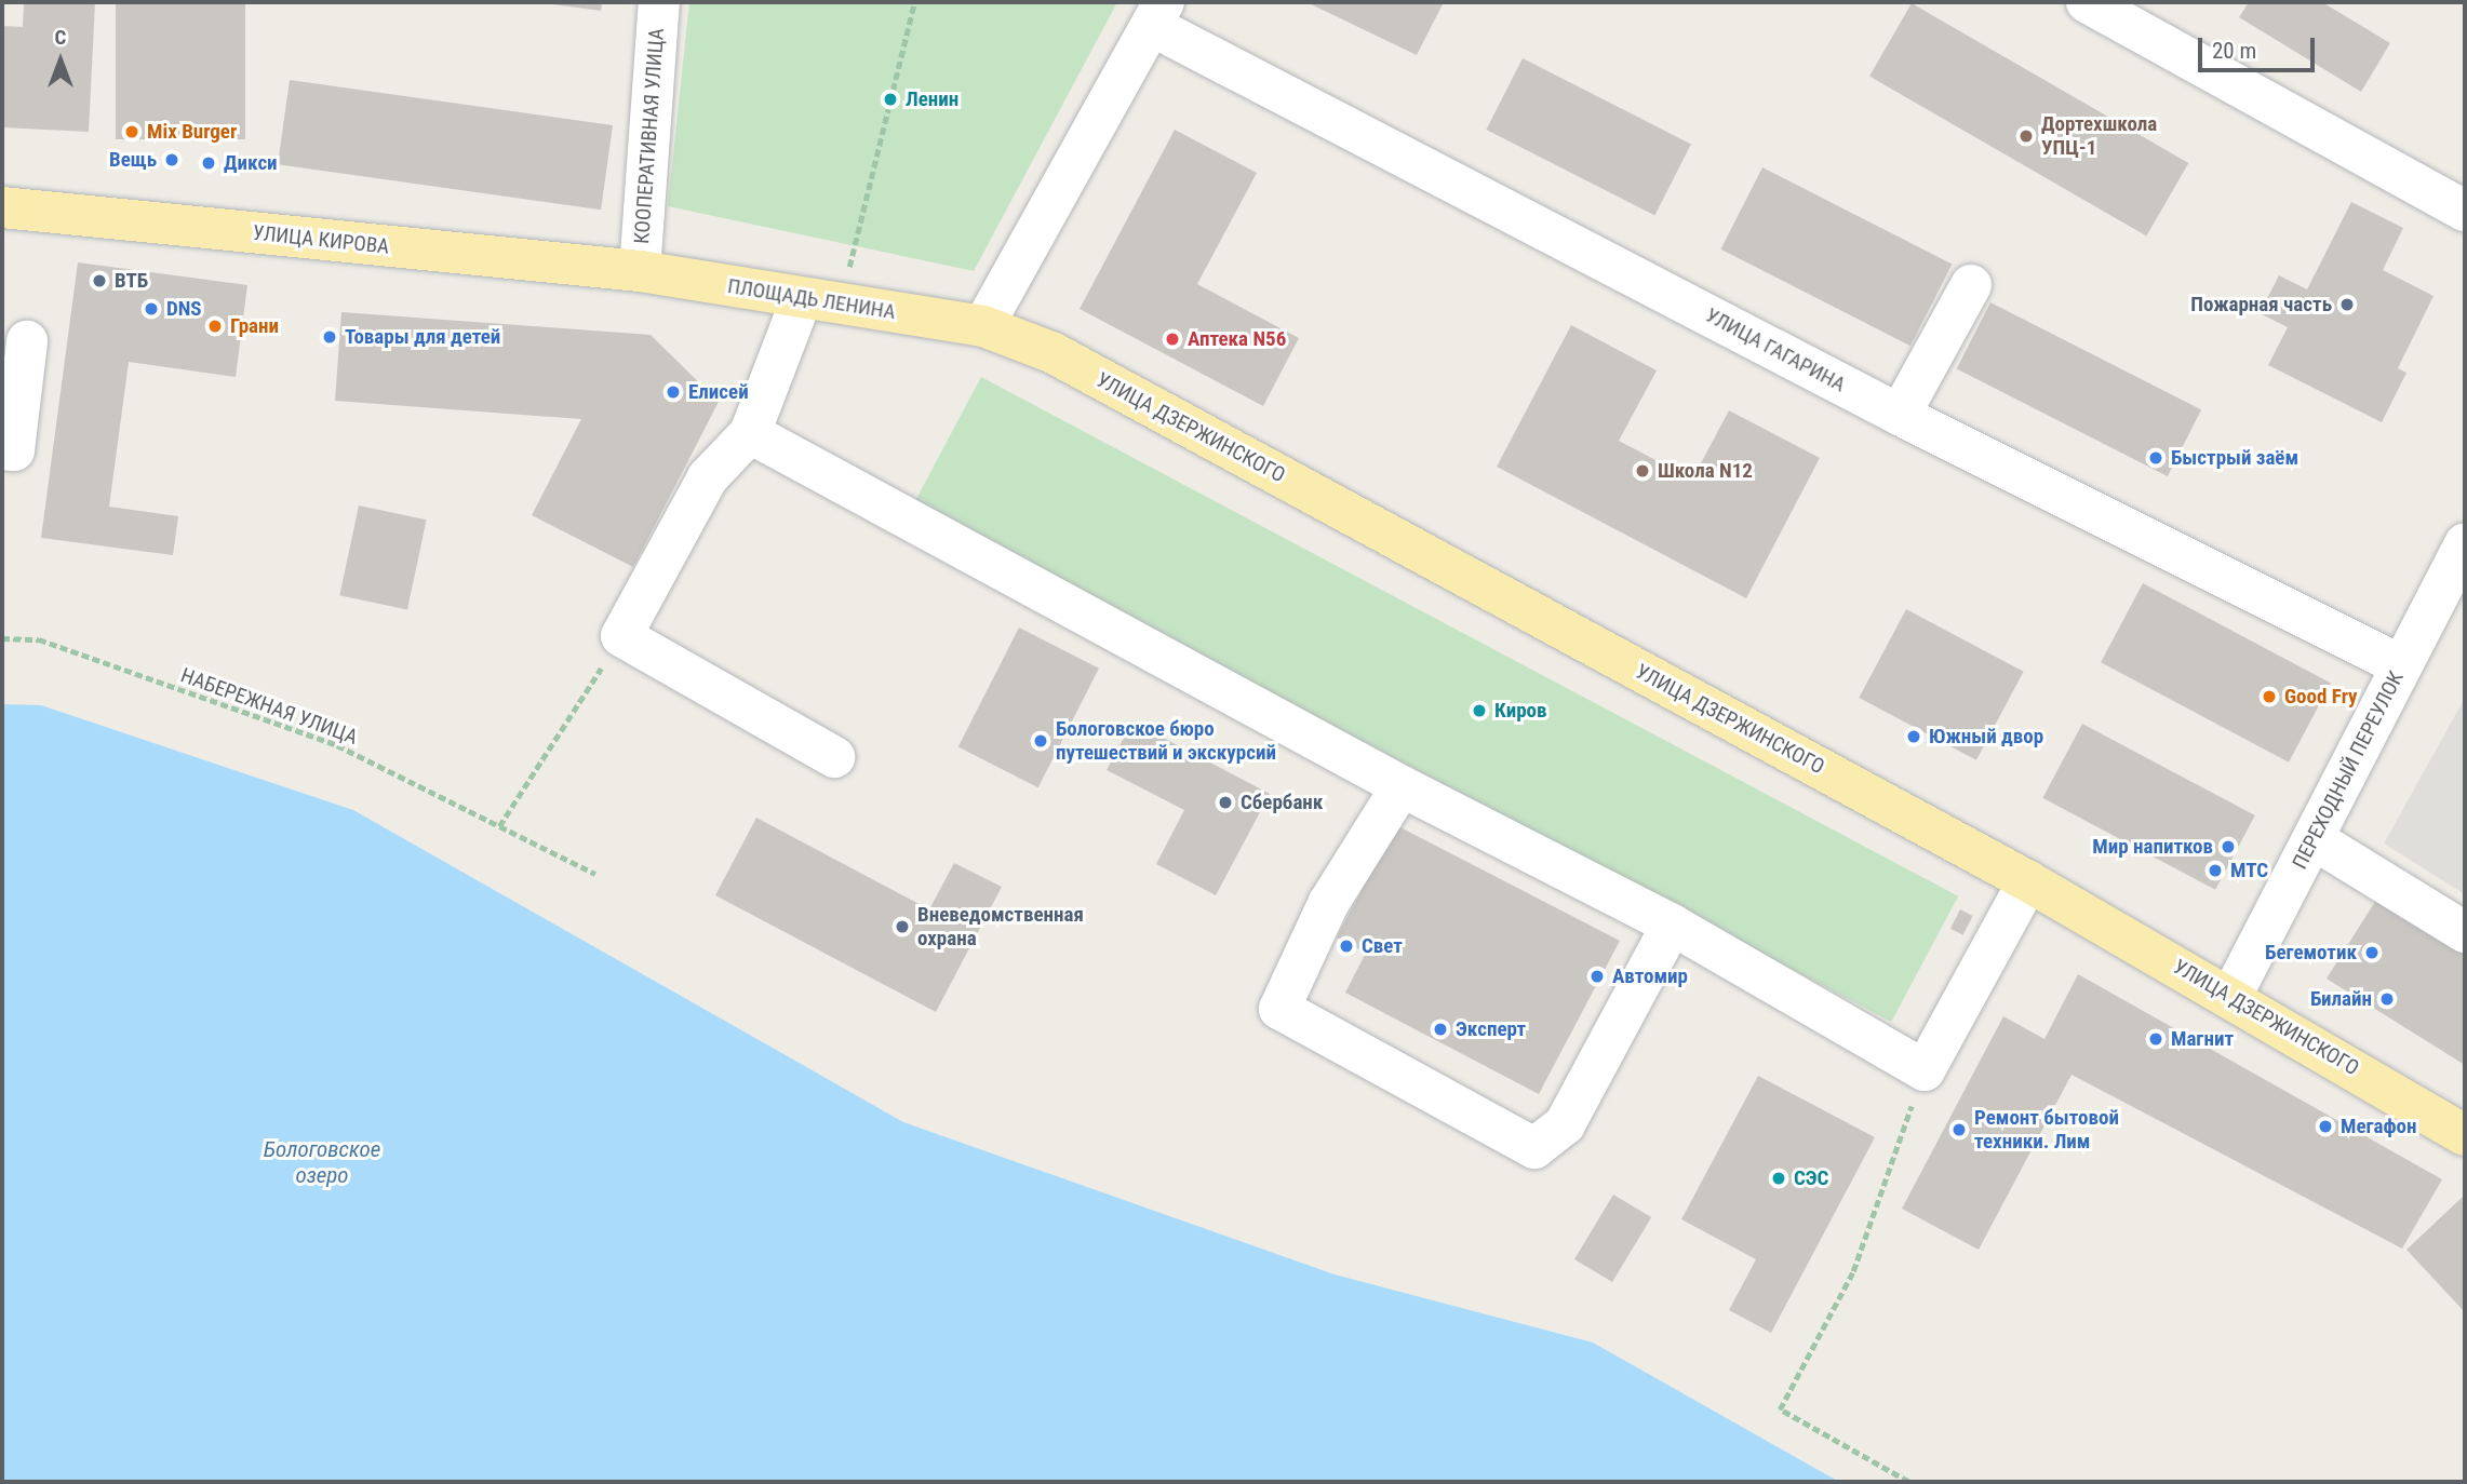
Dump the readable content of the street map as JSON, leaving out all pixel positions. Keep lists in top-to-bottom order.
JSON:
{
  "streets": {
    "main road": ["УЛИЦА КИРОВА", "ПЛОЩАДЬ ЛЕНИНА", "УЛИЦА ДЗЕРЖИНСКОГО"],
    "street": ["КООПЕРАТИВНАЯ УЛИЦА", "УЛИЦА ГАГАРИНА", "ПЕРЕХОДНЫЙ ПЕРЕУЛОК"],
    "path": ["НАБЕРЕЖНАЯ УЛИЦА"]
  },
  "crossings": [
    ["КООПЕРАТИВНАЯ УЛИЦА", "УЛИЦА КИРОВА"],
    ["КООПЕРАТИВНАЯ УЛИЦА", "ПЛОЩАДЬ ЛЕНИНА"],
    ["УЛИЦА КИРОВА", "ПЛОЩАДЬ ЛЕНИНА"],
    ["ПЛОЩАДЬ ЛЕНИНА", "УЛИЦА ДЗЕРЖИНСКОГО"],
    ["УЛИЦА ГАГАРИНА", "ПЕРЕХОДНЫЙ ПЕРЕУЛОК"],
    ["УЛИЦА ДЗЕРЖИНСКОГО", "ПЕРЕХОДНЫЙ ПЕРЕУЛОК"]
  ],
  "water": ["Бологовское озеро"],
  "places": [
    "Ленин",
    "Mix Burger",
    "Дортехшкола УПЦ-1",
    "Вещь",
    "Дикси",
    "ВТБ",
    "Пожарная часть",
    "DNS",
    "Грани",
    "Товары для детей",
    "Аптека N56",
    "Елисей",
    "Быстрый заём",
    "Школа N12",
    "Good Fry",
    "Киров",
    "Южный двор",
    "Бологовское бюро путешествий и экскурсий",
    "Сбербанк",
    "Мир напитков",
    "МТС",
    "Вневедомственная охрана",
    "Свет",
    "Бегемотик",
    "Автомир",
    "Билайн",
    "Эксперт",
    "Магнит",
    "Мегафон",
    "Ремонт бытовой техники. Лим",
    "СЭС"
  ],
  "scale_bar": "20 m",
  "north": "top"
}
